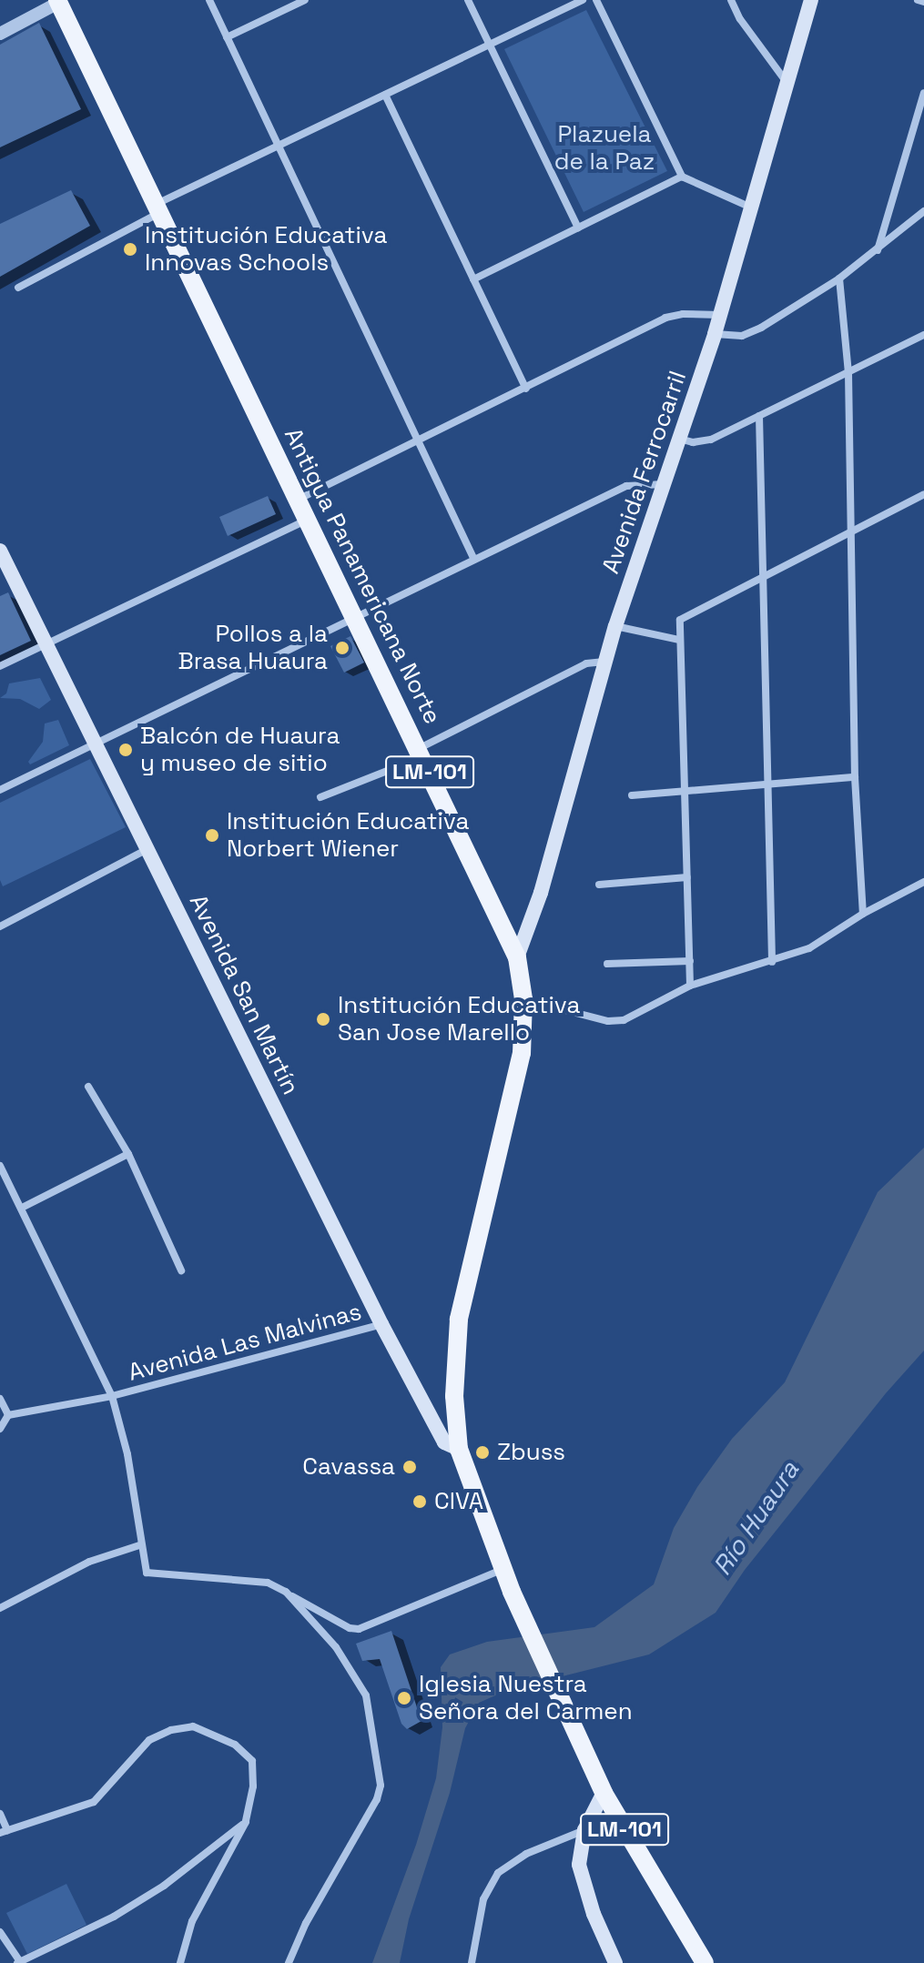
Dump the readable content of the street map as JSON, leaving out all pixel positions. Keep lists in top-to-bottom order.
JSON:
{
  "streets": {
    "main road": [
      "Avenida Ferrocarril",
      "Antigua Panamericana Norte",
      "LM-101",
      "Avenida San Martín"
    ],
    "street": ["Avenida Las Malvinas"]
  },
  "crossings": [
    ["Avenida Ferrocarril", "Antigua Panamericana Norte"],
    ["Antigua Panamericana Norte", "Avenida San Martín"],
    ["Avenida San Martín", "Avenida Las Malvinas"]
  ],
  "water": ["Río Huaura"],
  "parks": ["Plazuela de la Paz"],
  "places": [
    "Institución Educativa Innovas Schools",
    "Pollos a la Brasa Huaura",
    "Balcón de Huaura y museo de sitio",
    "Institución Educativa Norbert Wiener",
    "Institución Educativa San Jose Marello",
    "Zbuss",
    "Cavassa",
    "CIVA",
    "Iglesia Nuestra Señora del Carmen"
  ]
}
